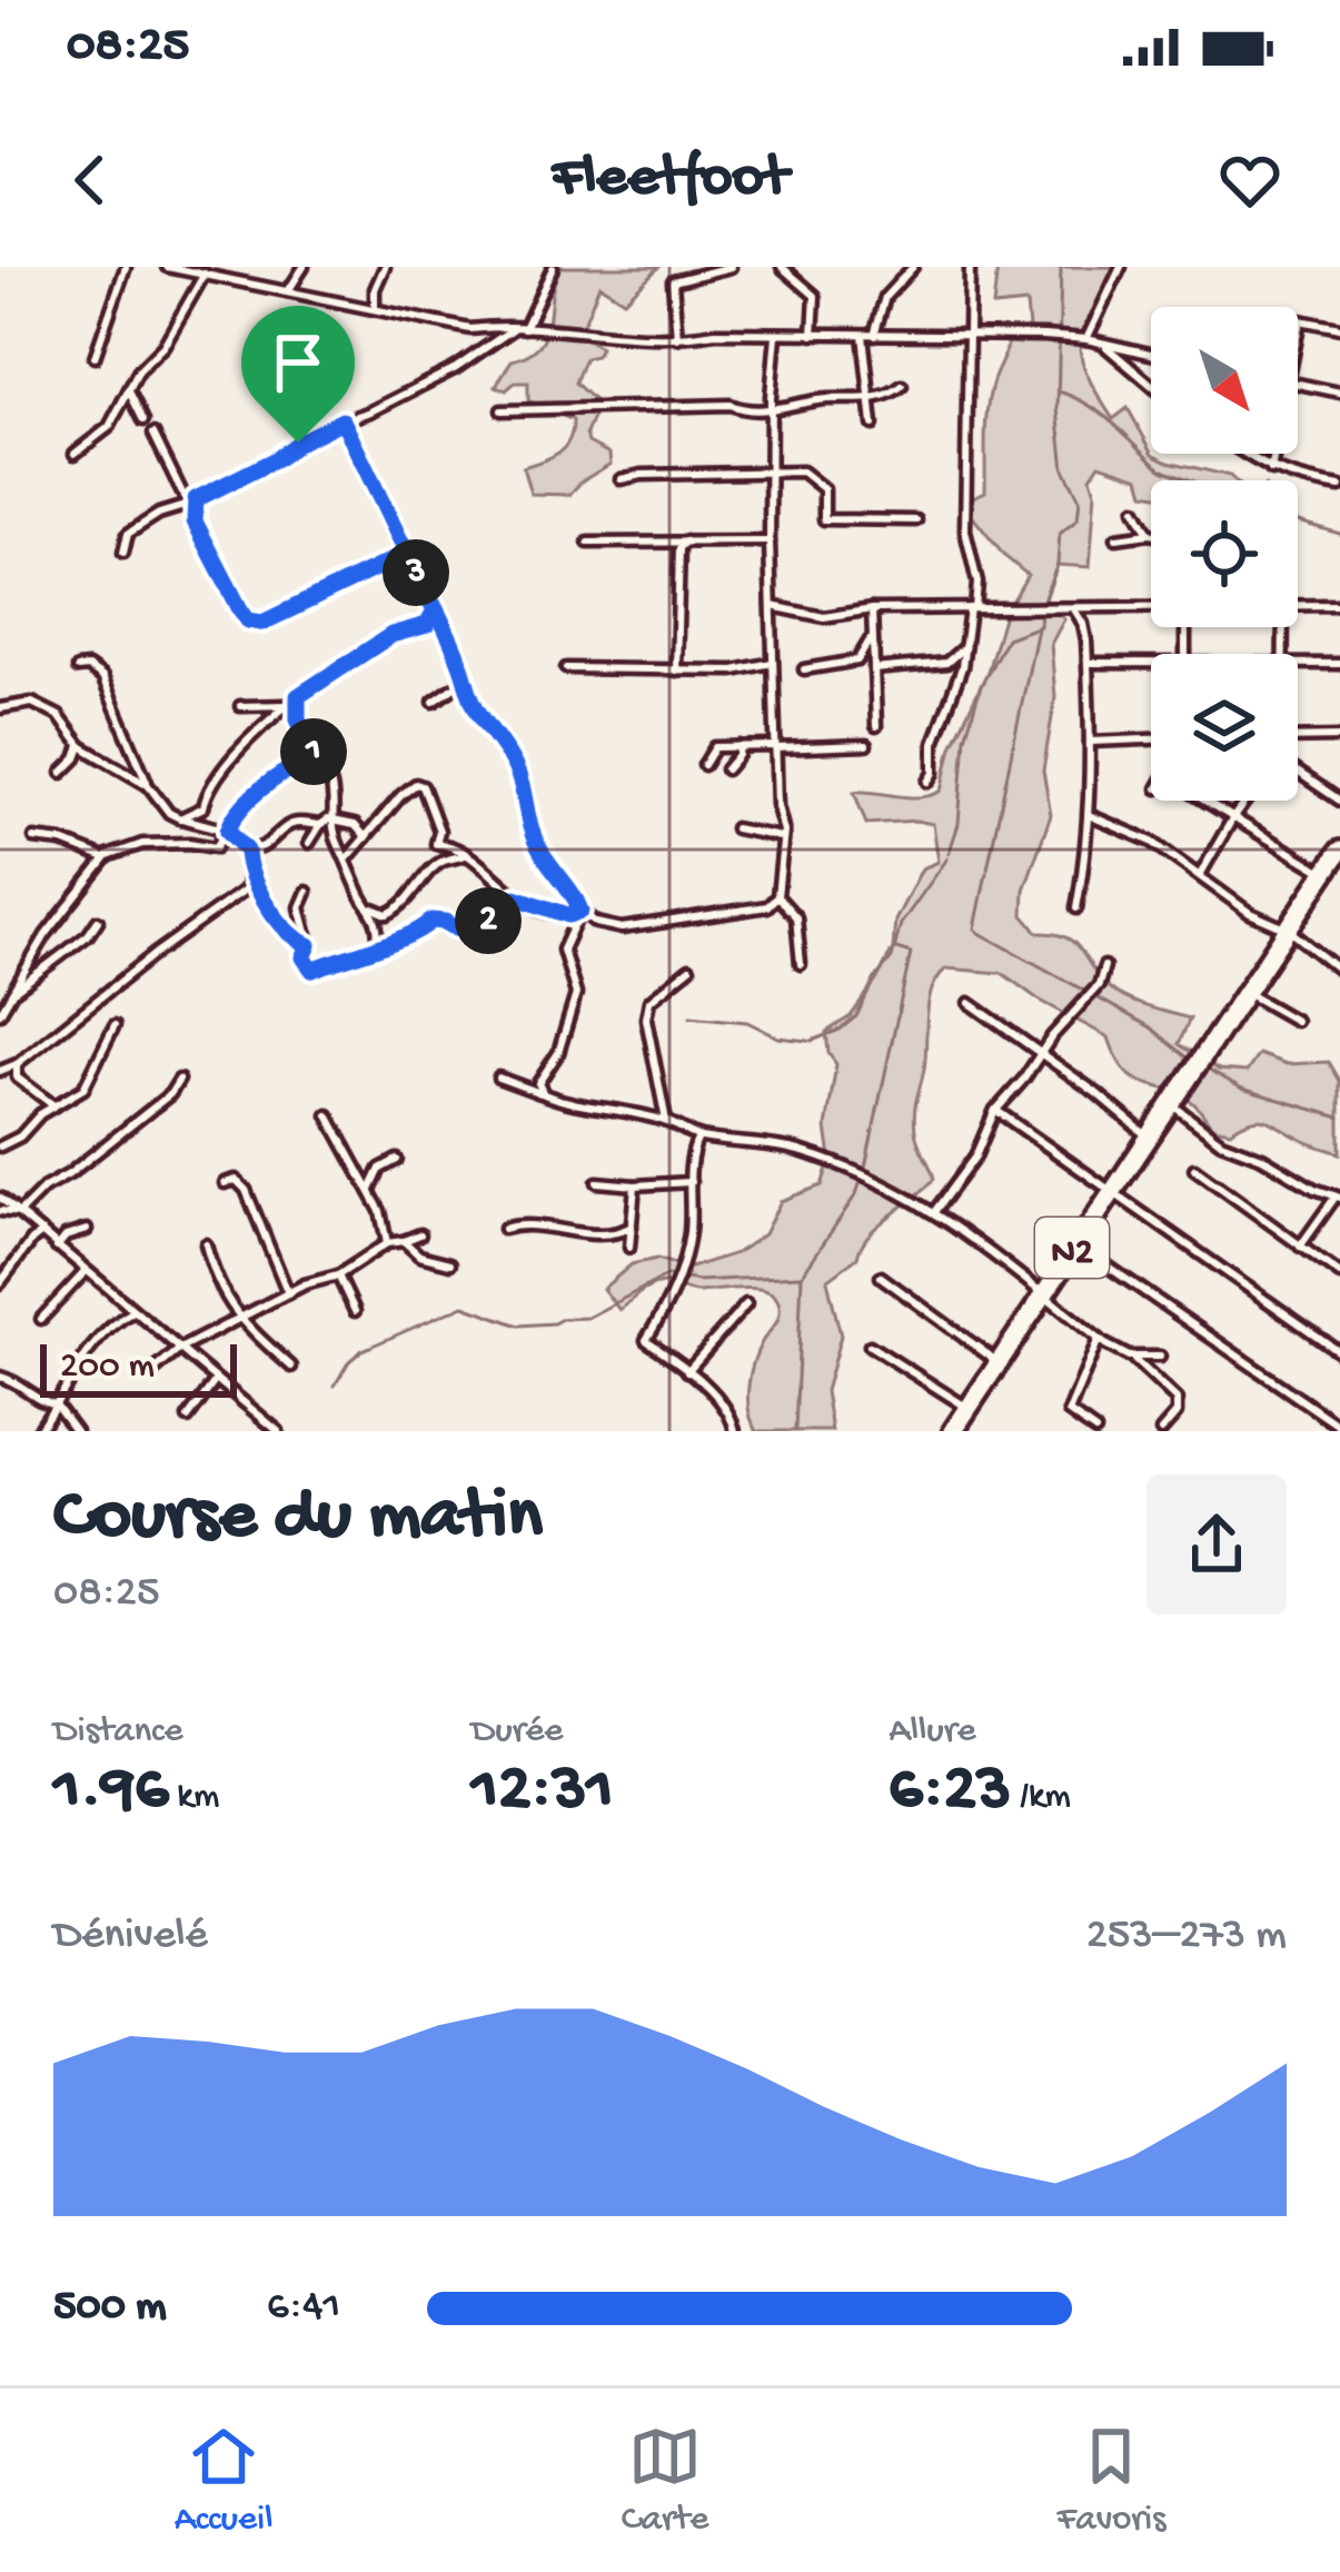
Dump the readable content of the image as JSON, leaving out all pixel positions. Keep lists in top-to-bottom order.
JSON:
{
  "streets": {
    "highway": ["N2"]
  },
  "scale_bar": "200 m",
  "north": "bottom right",
  "page": {
    "status": "08:25",
    "header": "Fleetfoot",
    "pins": ["3", "1", "2"],
    "scale": "200 m",
    "heading": ["Course du matin", "08:25"],
    "stats": [
      ["Distance", "1.96 km"],
      ["Durée", "12:31"],
      ["Allure", "6:23 /km"]
    ],
    "chart": ["Dénivelé", "253–273 m"],
    "list": [
      {
        "name": "500 m",
        "note": "6:41"
      }
    ],
    "tabs": ["Accueil", "Carte", "Favoris"]
  }
}
